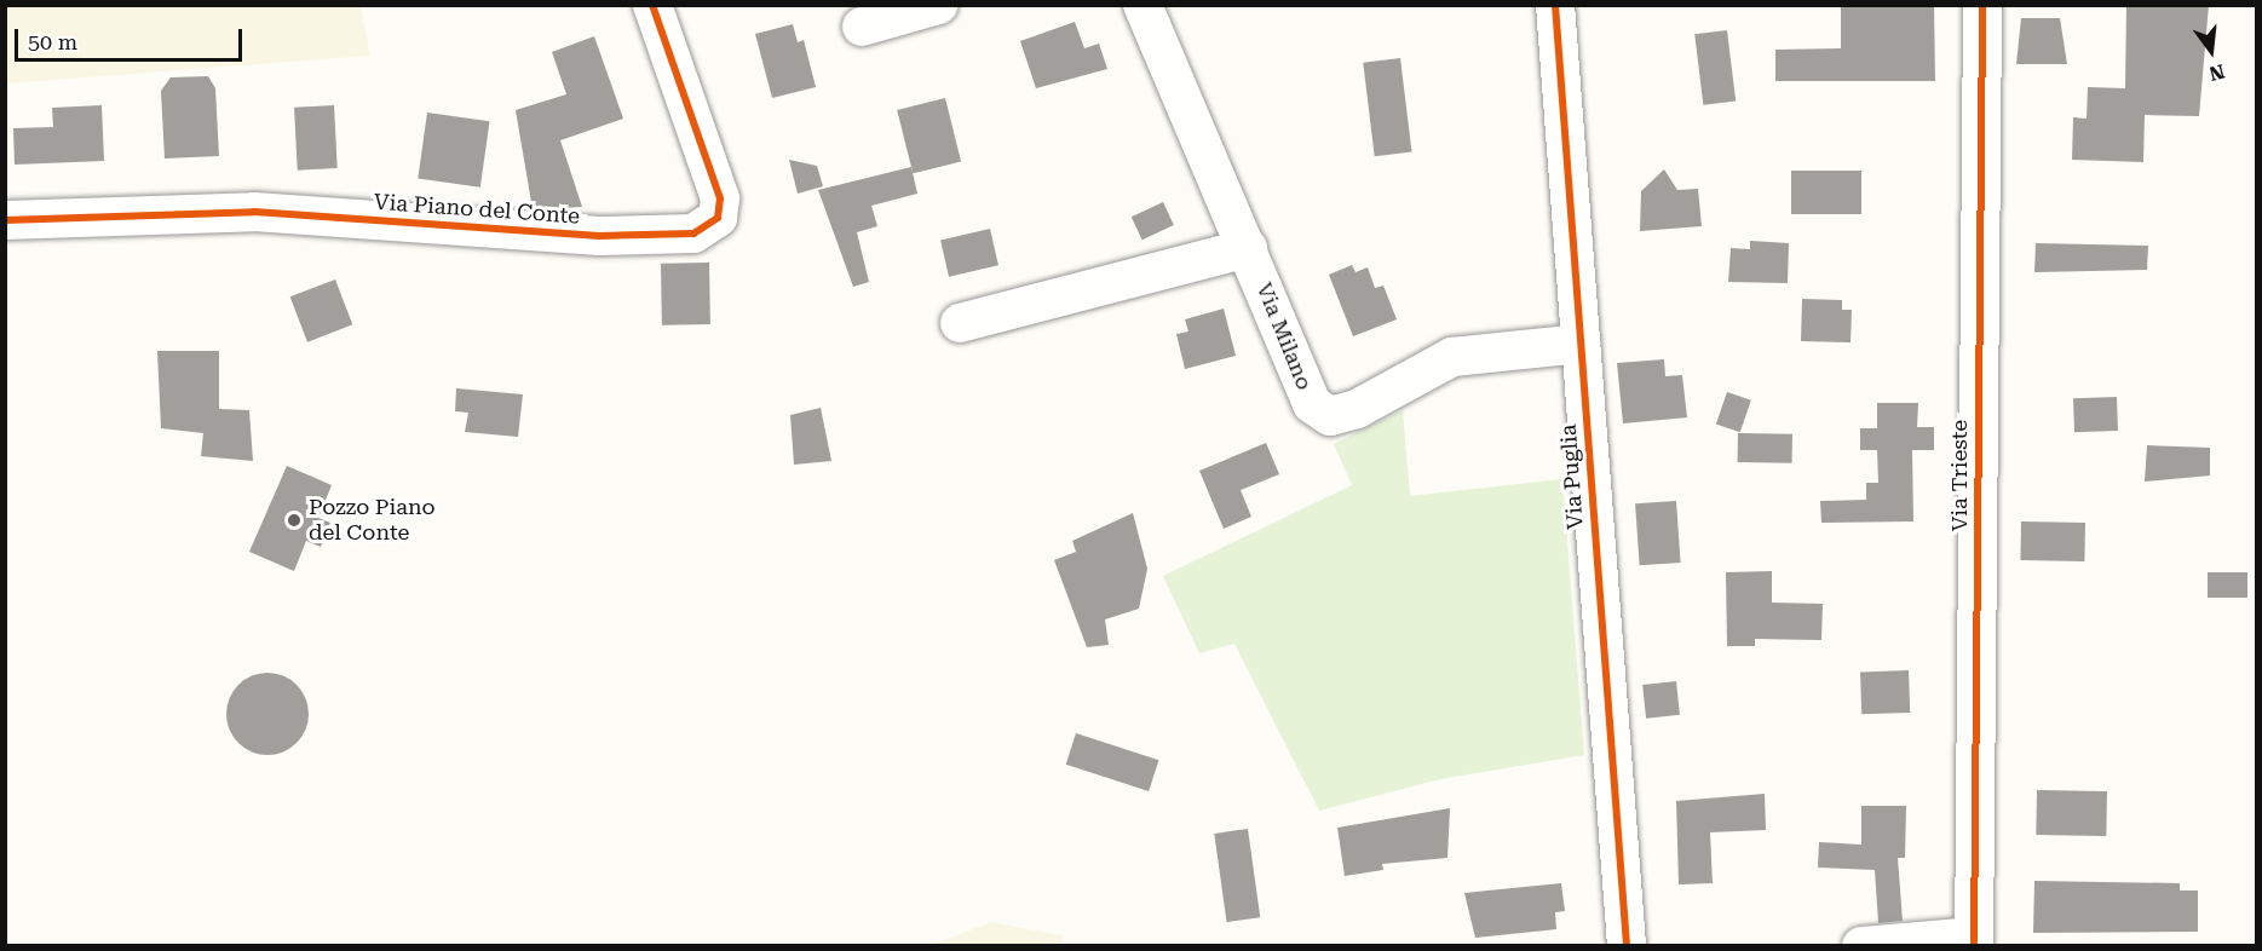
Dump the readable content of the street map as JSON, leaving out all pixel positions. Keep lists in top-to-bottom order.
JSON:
{
  "streets": {
    "street": [
      "Via Piano del Conte",
      "Via Milano",
      "Via Trieste",
      "Via Puglia"
    ]
  },
  "crossings": [
    ["Via Milano", "Via Puglia"]
  ],
  "places": ["Pozzo Piano del Conte"],
  "scale_bar": "50 m",
  "north": "bottom"
}
